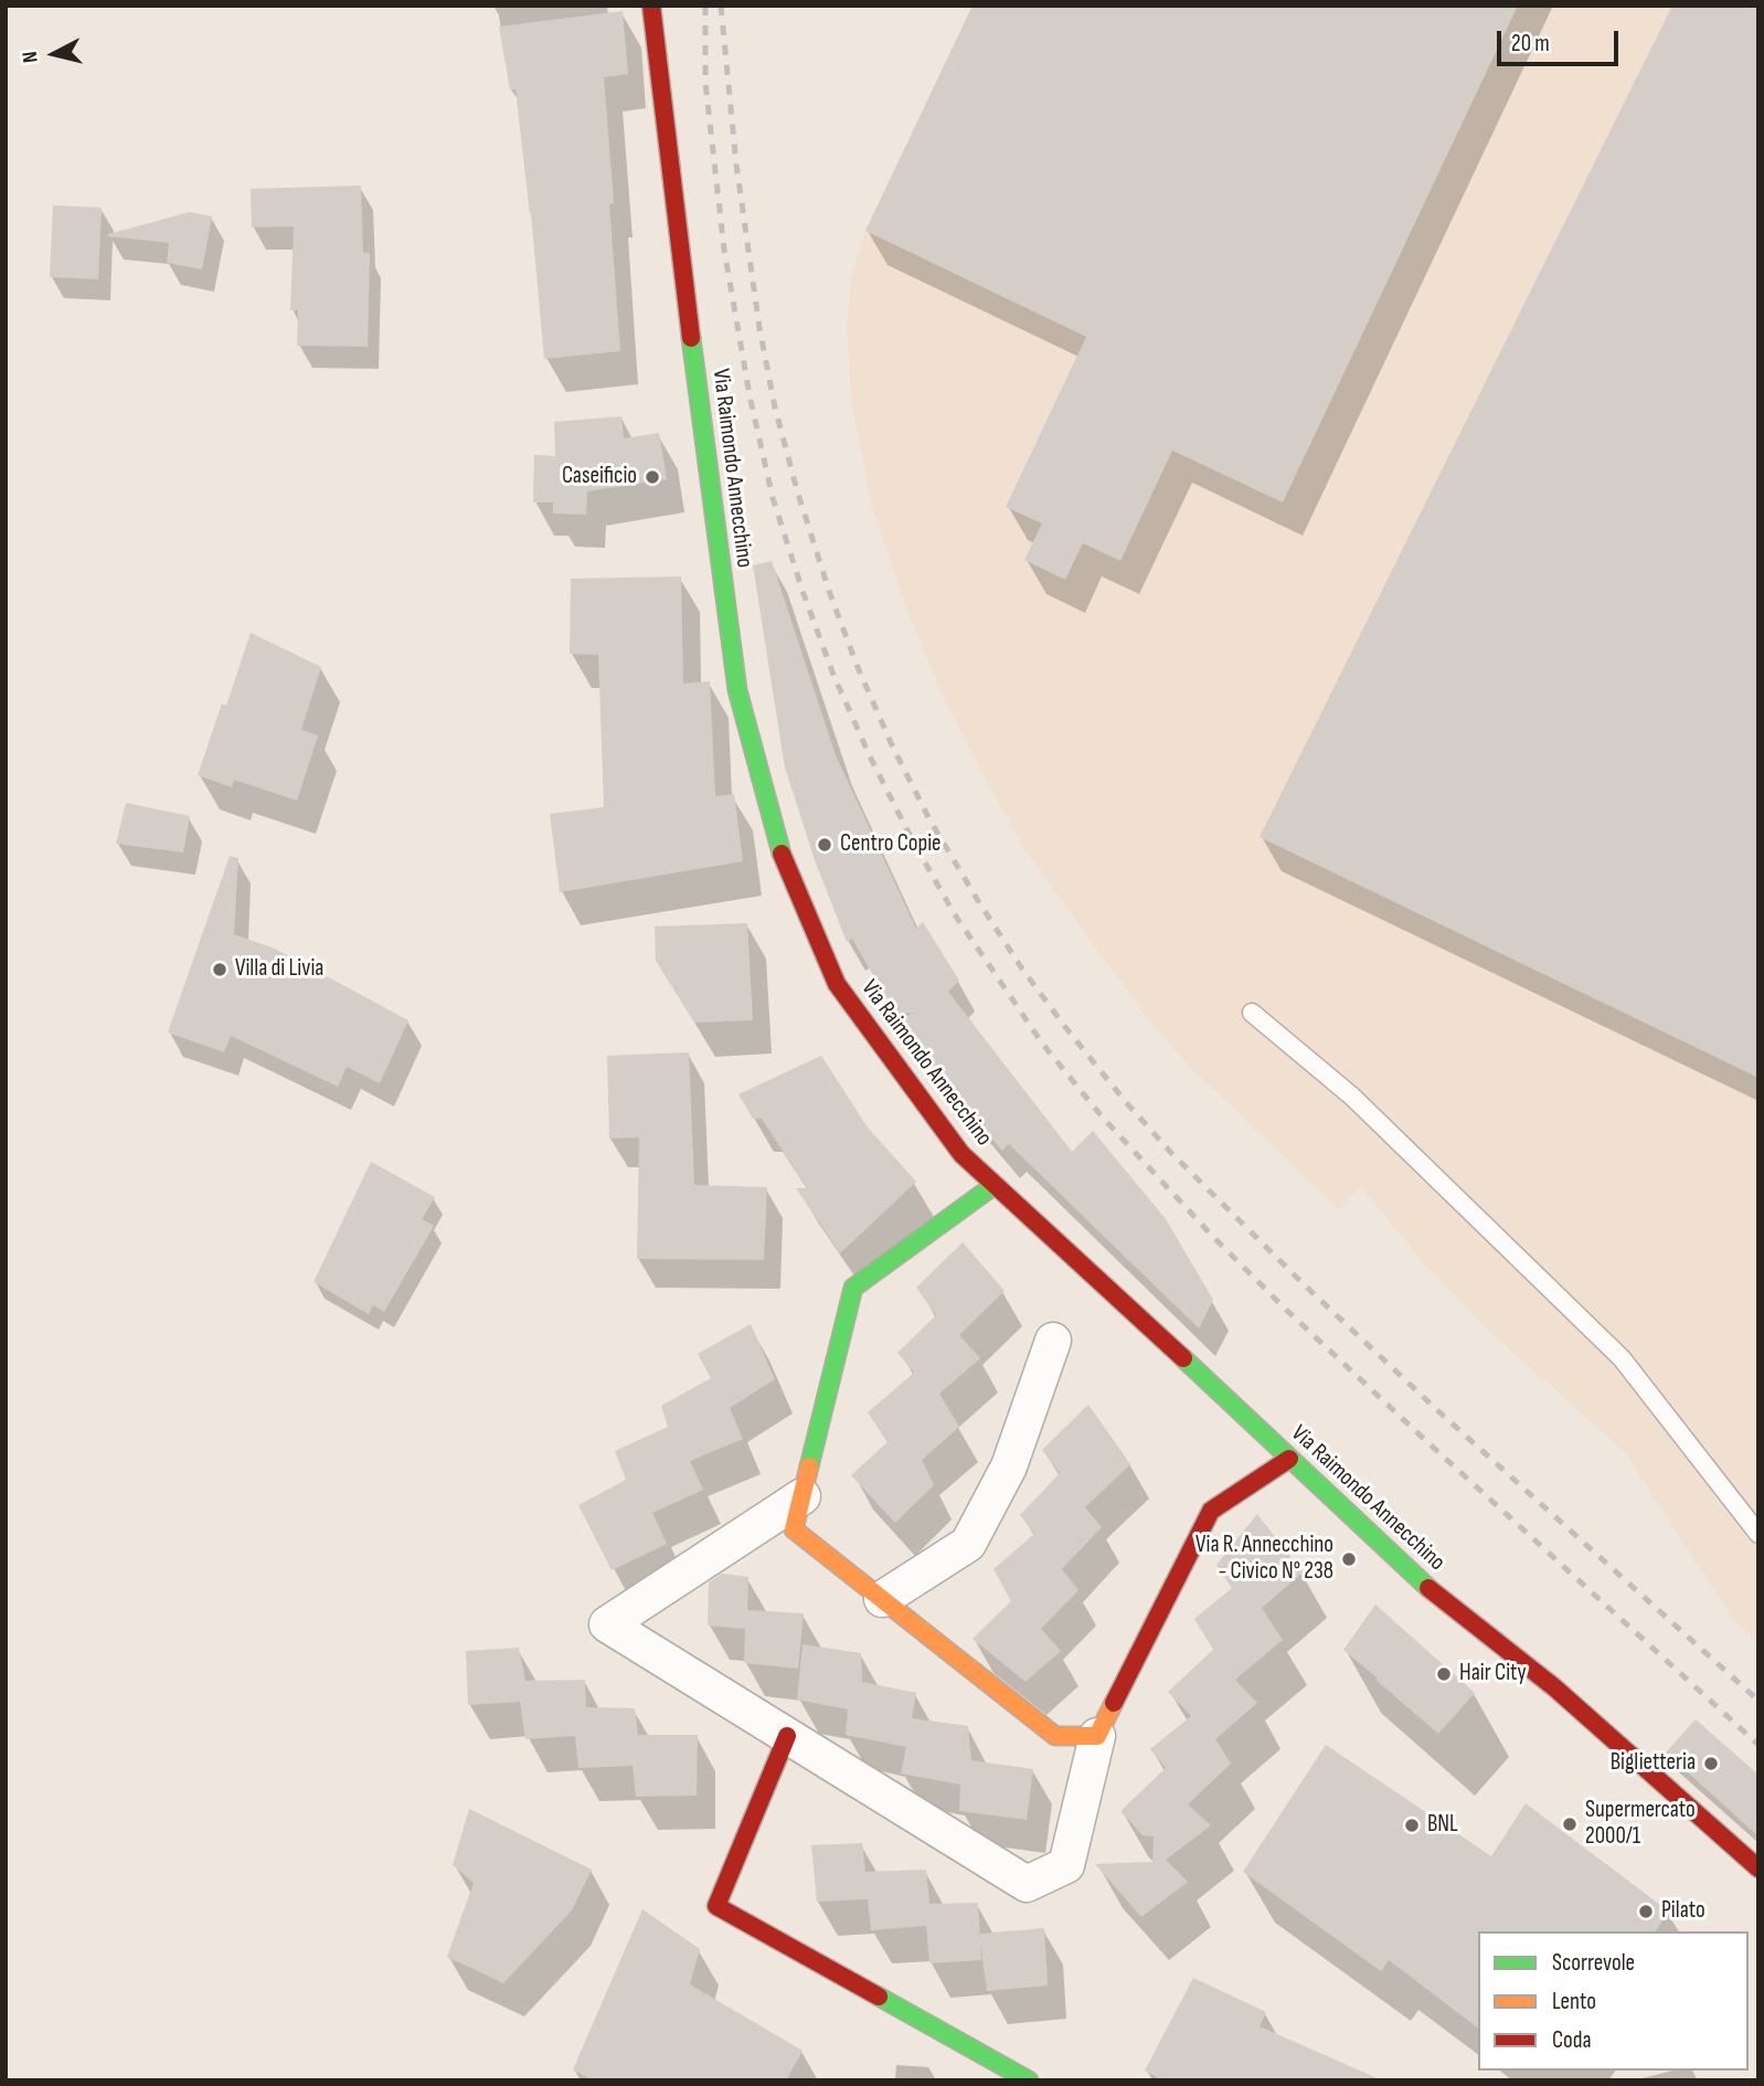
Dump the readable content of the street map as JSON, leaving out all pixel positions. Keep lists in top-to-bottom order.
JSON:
{
  "streets": {
    "street": ["Via Raimondo Annecchino"]
  },
  "places": [
    "Caseificio",
    "Centro Copie",
    "Villa di Livia",
    "Via R. Annecchino - Civico N° 238",
    "Hair City",
    "Biglietteria",
    "Supermercato 2000/1",
    "BNL",
    "Pilato"
  ],
  "legend": ["Scorrevole", "Lento", "Coda"],
  "scale_bar": "20 m",
  "north": "left"
}
